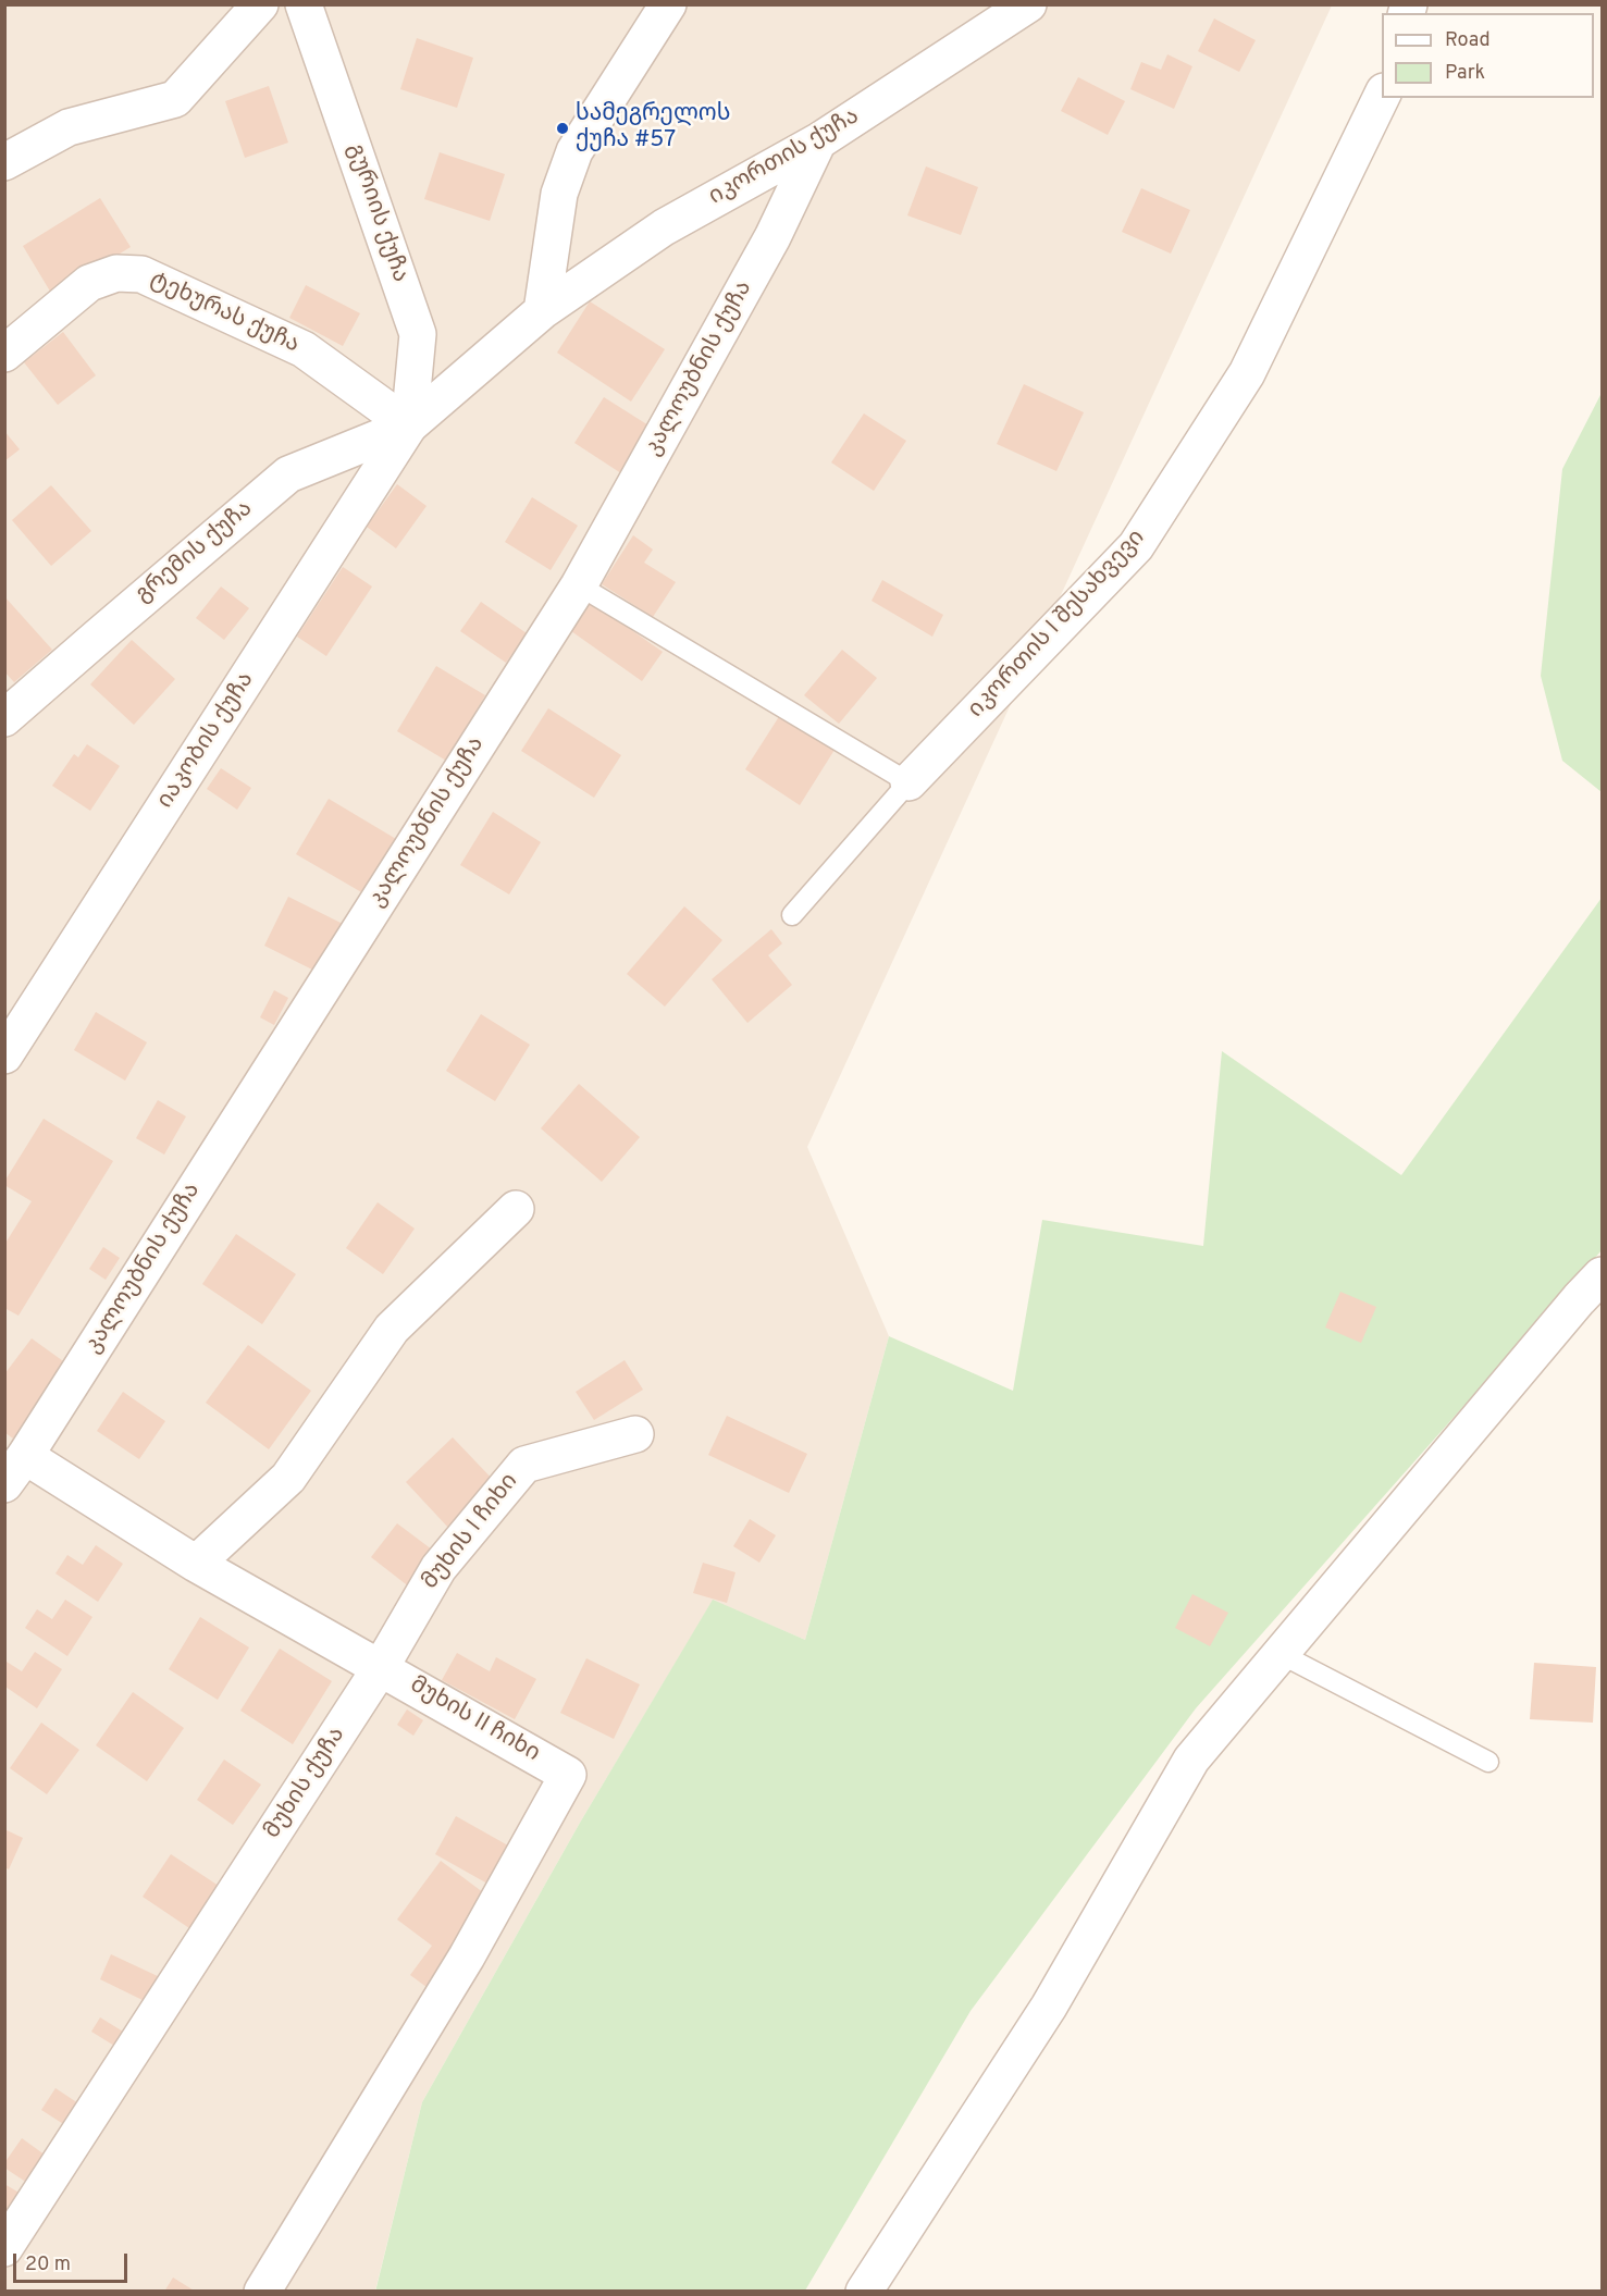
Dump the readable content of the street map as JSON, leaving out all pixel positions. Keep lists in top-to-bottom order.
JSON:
{
  "streets": {
    "street": [
      "იკორთის ქუჩა",
      "გურიის ქუჩა",
      "ტეხურას ქუჩა",
      "კალოუბნის ქუჩა",
      "გრემის ქუჩა",
      "იკორთის I შესახვევი",
      "იაკობის ქუჩა",
      "მუხის I ჩიხი",
      "მუხის II ჩიხი",
      "მუხის ქუჩა"
    ]
  },
  "crossings": [
    ["იკორთის ქუჩა", "გურიის ქუჩა"],
    ["იკორთის ქუჩა", "ტეხურას ქუჩა"],
    ["იკორთის ქუჩა", "კალოუბნის ქუჩა"],
    ["იკორთის ქუჩა", "გრემის ქუჩა"],
    ["იკორთის ქუჩა", "იაკობის ქუჩა"],
    ["გურიის ქუჩა", "ტეხურას ქუჩა"],
    ["გურიის ქუჩა", "გრემის ქუჩა"],
    ["გურიის ქუჩა", "იაკობის ქუჩა"],
    ["ტეხურას ქუჩა", "გრემის ქუჩა"],
    ["ტეხურას ქუჩა", "იაკობის ქუჩა"],
    ["გრემის ქუჩა", "იაკობის ქუჩა"],
    ["მუხის I ჩიხი", "მუხის II ჩიხი"],
    ["მუხის I ჩიხი", "მუხის ქუჩა"],
    ["მუხის II ჩიხი", "მუხის ქუჩა"]
  ],
  "places": ["სამეგრელოს ქუჩა #57"],
  "legend": ["Road", "Park"],
  "scale_bar": "20 m"
}
